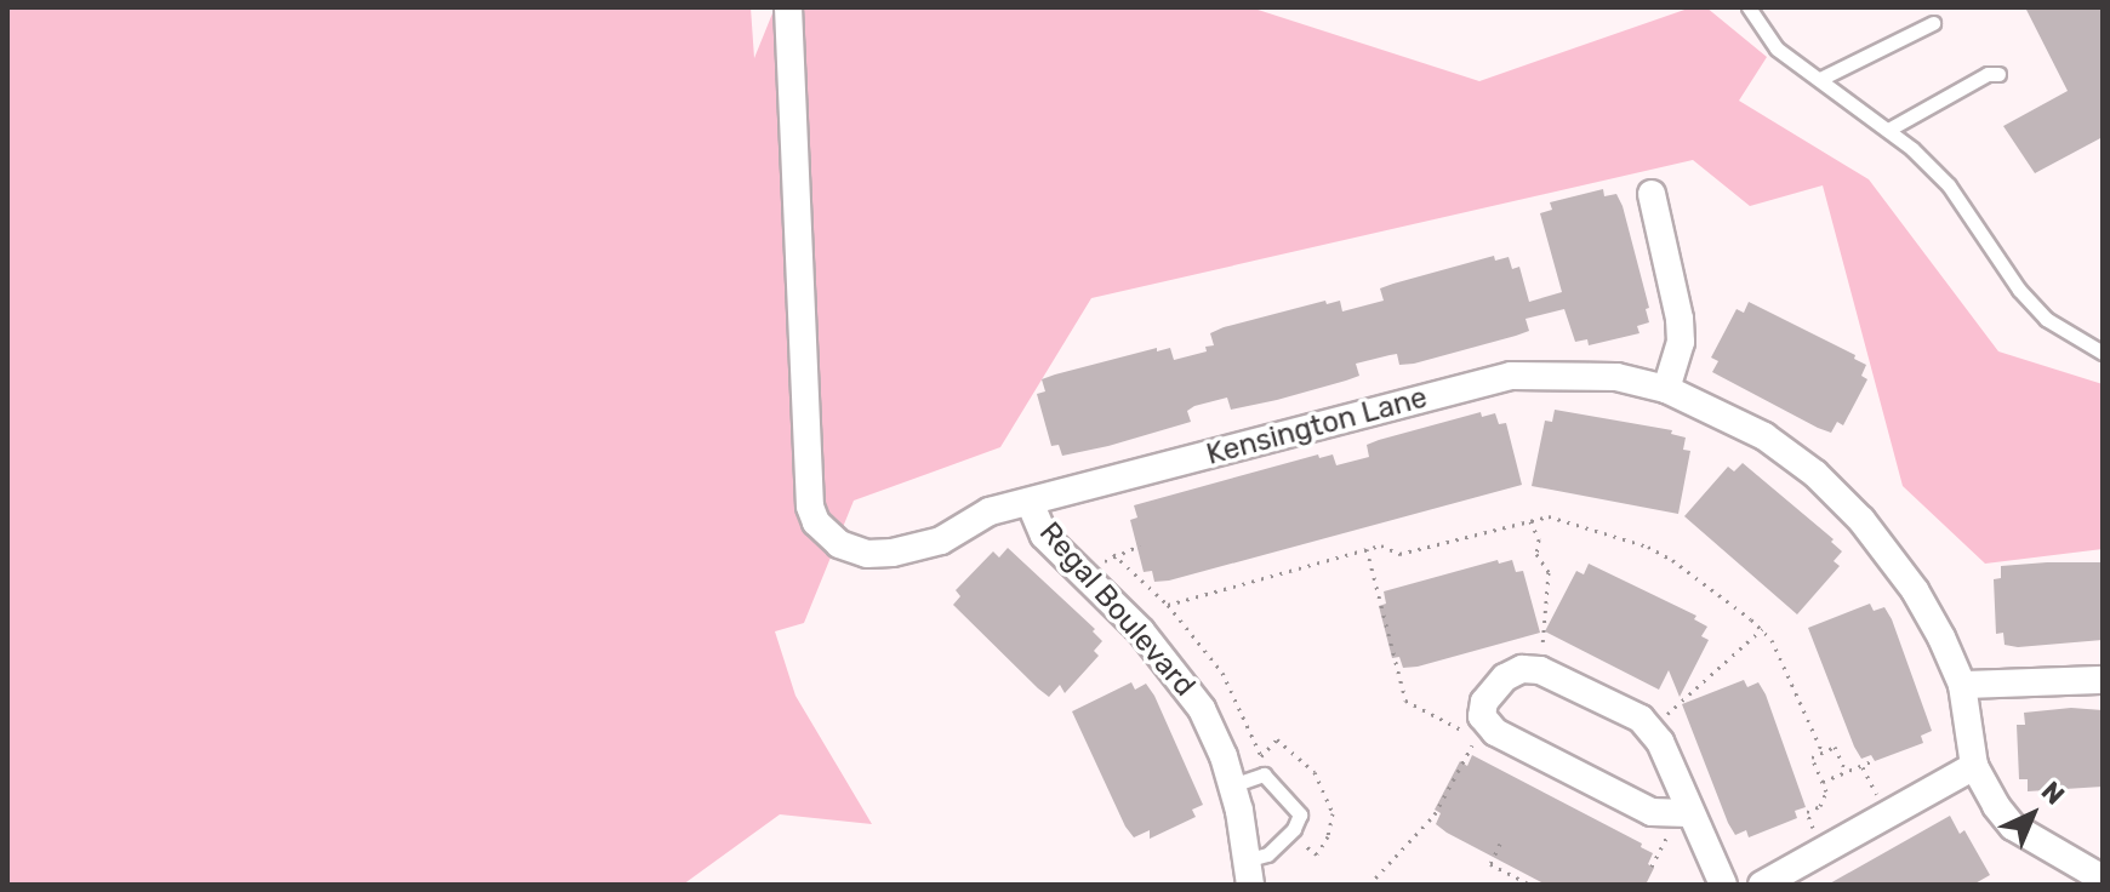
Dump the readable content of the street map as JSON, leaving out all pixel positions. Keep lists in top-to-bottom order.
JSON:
{
  "streets": {
    "street": ["Kensington Lane", "Regal Boulevard"]
  },
  "crossings": [
    ["Kensington Lane", "Regal Boulevard"]
  ],
  "north": "top right"
}
